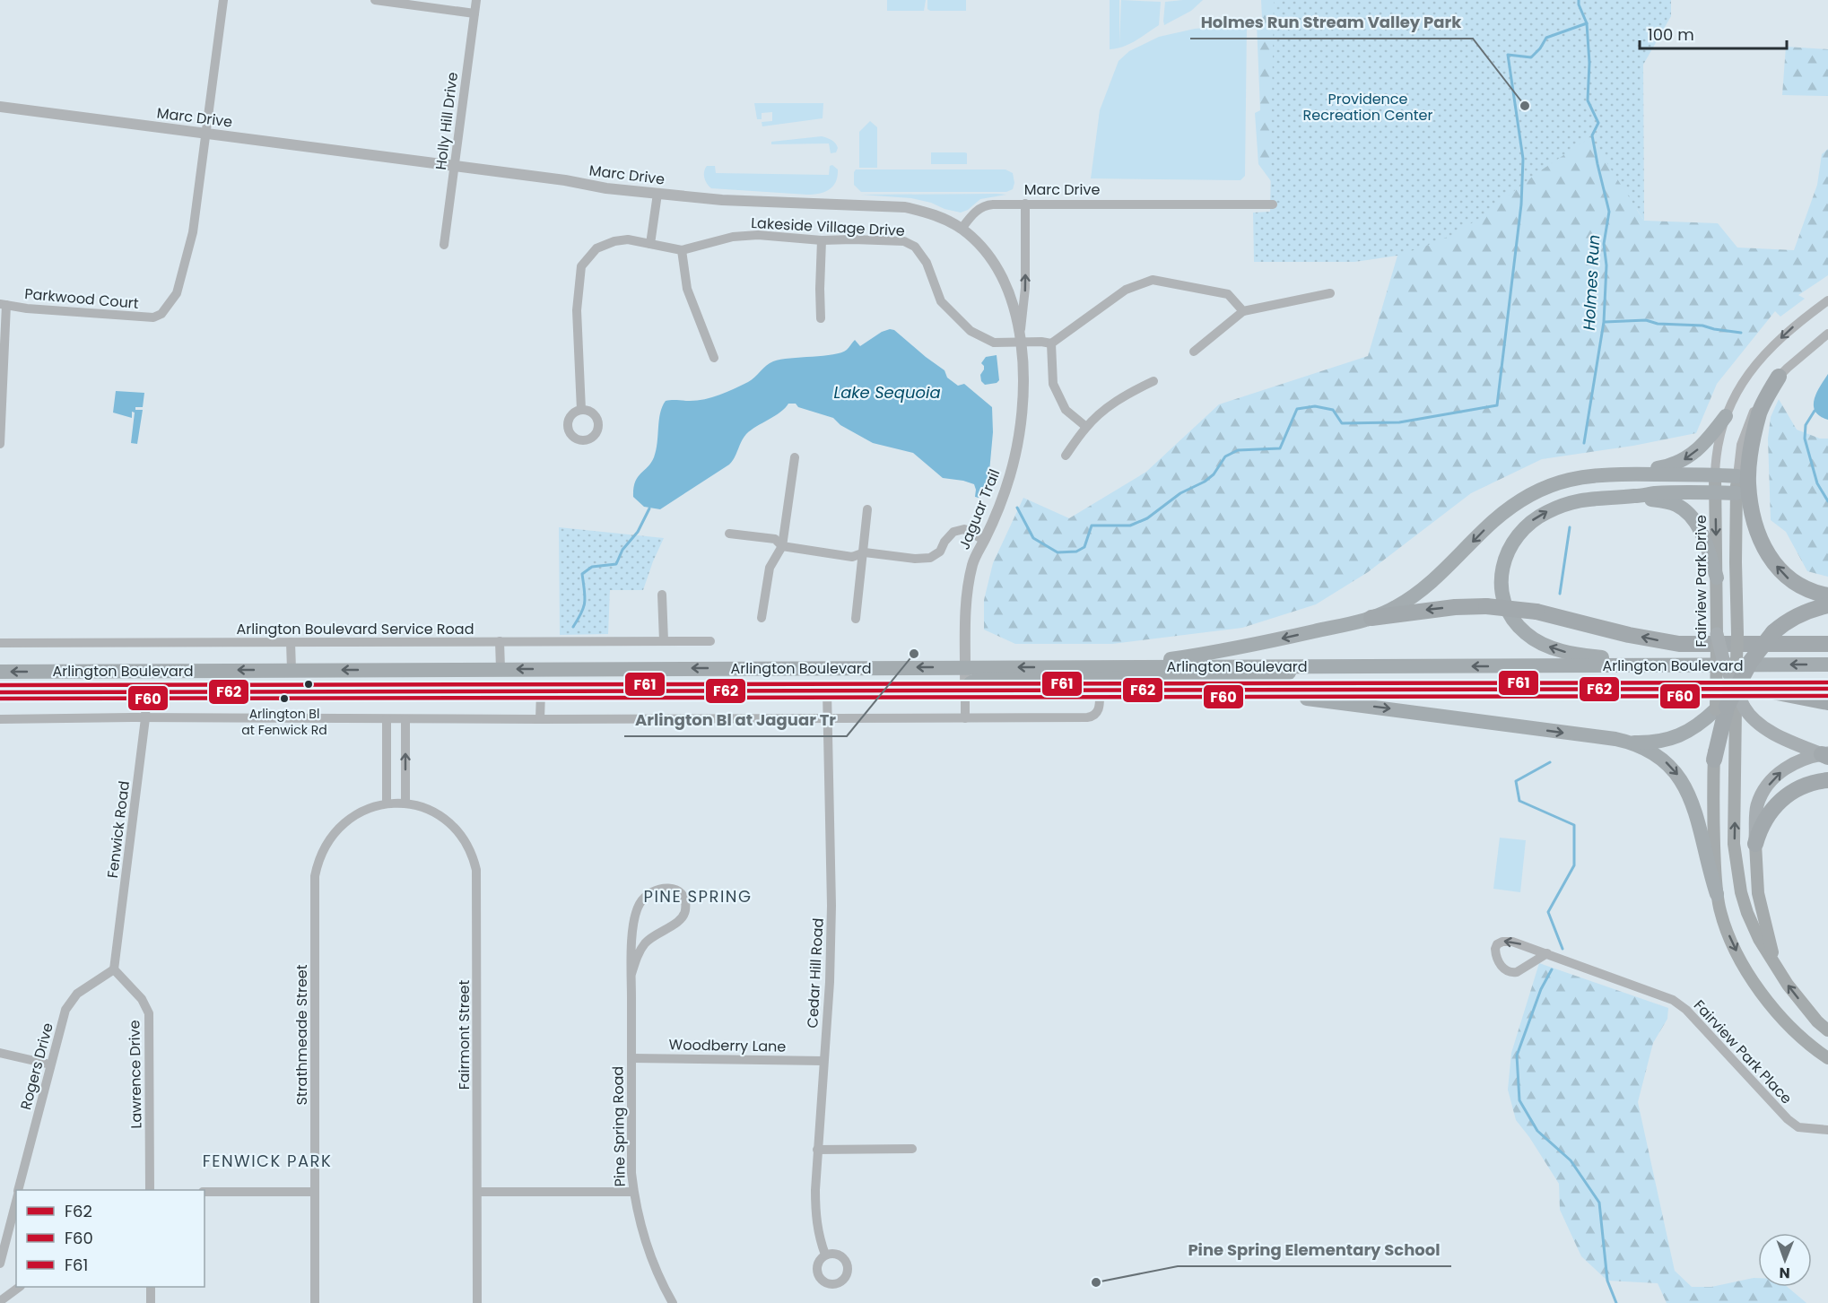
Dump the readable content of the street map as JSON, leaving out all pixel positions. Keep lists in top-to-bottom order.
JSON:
{
  "streets": {
    "highway": ["Arlington Boulevard"],
    "main road": ["Fairview Park Drive"],
    "street": [
      "Marc Drive",
      "Holly Hill Drive",
      "Lakeside Village Drive",
      "Parkwood Court",
      "Jaguar Trail",
      "Arlington Boulevard Service Road",
      "Fenwick Road",
      "Cedar Hill Road",
      "Strathmeade Street",
      "Fairmont Street",
      "Woodberry Lane",
      "Fairview Park Place",
      "Rogers Drive",
      "Lawrence Drive",
      "Pine Spring Road"
    ]
  },
  "crossings": [
    ["Marc Drive", "Holly Hill Drive"],
    ["Marc Drive", "Parkwood Court"],
    ["Marc Drive", "Jaguar Trail"],
    ["Lakeside Village Drive", "Jaguar Trail"],
    ["Jaguar Trail", "Arlington Boulevard"],
    ["Arlington Boulevard", "Fenwick Road"],
    ["Arlington Boulevard", "Cedar Hill Road"],
    ["Fenwick Road", "Rogers Drive"],
    ["Fenwick Road", "Lawrence Drive"],
    ["Cedar Hill Road", "Woodberry Lane"],
    ["Strathmeade Street", "Fairmont Street"],
    ["Woodberry Lane", "Pine Spring Road"],
    ["Rogers Drive", "Lawrence Drive"]
  ],
  "districts": ["PINE SPRING", "FENWICK PARK"],
  "water": ["Holmes Run", "Lake Sequoia"],
  "parks": ["Providence Recreation Center"],
  "places": [
    "Holmes Run Stream Valley Park",
    "Arlington Bl at Jaguar Tr",
    "Arlington Bl at Fenwick Rd",
    "Pine Spring Elementary School"
  ],
  "lines": ["transit line F61", "transit line F62", "transit line F60"],
  "legend": ["F62", "F60", "F61"],
  "scale_bar": "100 m",
  "north": "bottom"
}
